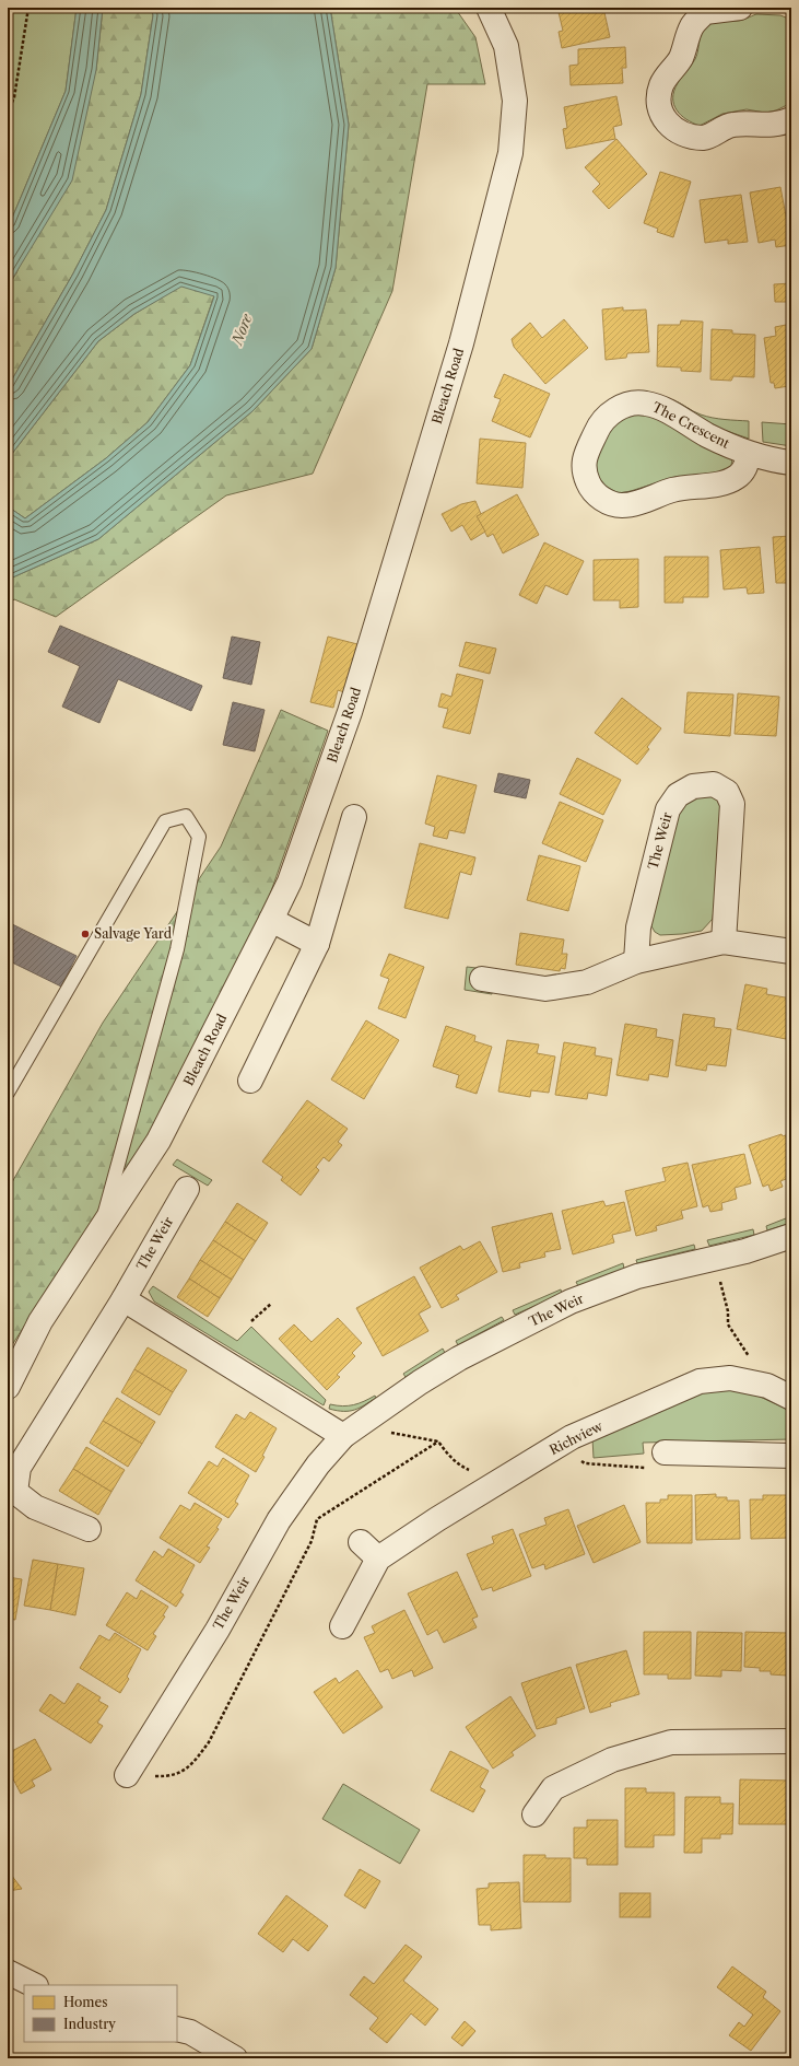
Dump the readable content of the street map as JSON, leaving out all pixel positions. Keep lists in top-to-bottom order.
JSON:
{
  "streets": {
    "street": [
      "Bleach Road",
      "The Crescent",
      "The Weir",
      "Richview"
    ]
  },
  "water": ["Nore"],
  "places": ["Salvage Yard"],
  "legend": ["Homes", "Industry"]
}
